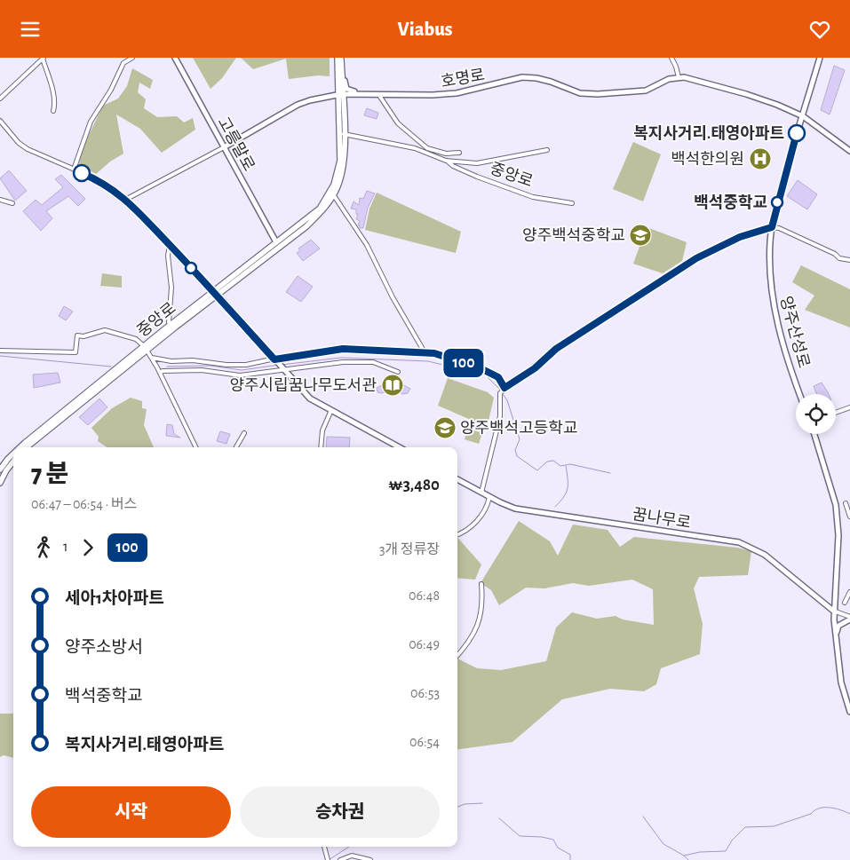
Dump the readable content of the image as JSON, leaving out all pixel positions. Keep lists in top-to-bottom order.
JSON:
{
  "streets": {
    "main road": ["중앙로"],
    "street": [
      "호명로",
      "고릉말로",
      "양주산성로",
      "꿈나무로"
    ]
  },
  "crossings": [
    ["호명로", "중앙로"],
    ["고릉말로", "중앙로"]
  ],
  "places": {
    "other": ["복지사거리.태영아파트", "백석중학교"],
    "hospital": ["백석한의원"],
    "school or university": ["양주백석중학교", "양주백석고등학교"],
    "library": ["양주시립꿈나무도서관"]
  },
  "lines": ["bus line 100"],
  "page": {
    "header": "Viabus",
    "on_map": "100",
    "heading": ["7 분", "06:47 – 06:54 · 버스", "₩3,480"],
    "legs": ["1", "100", "3개 정류장"],
    "list": [
      {
        "name": "세아1차아파트",
        "value": "06:48"
      },
      {
        "name": "양주소방서",
        "value": "06:49"
      },
      {
        "name": "백석중학교",
        "value": "06:53"
      },
      {
        "name": "복지사거리.태영아파트",
        "value": "06:54"
      }
    ],
    "buttons": ["시작", "승차권"]
  }
}
